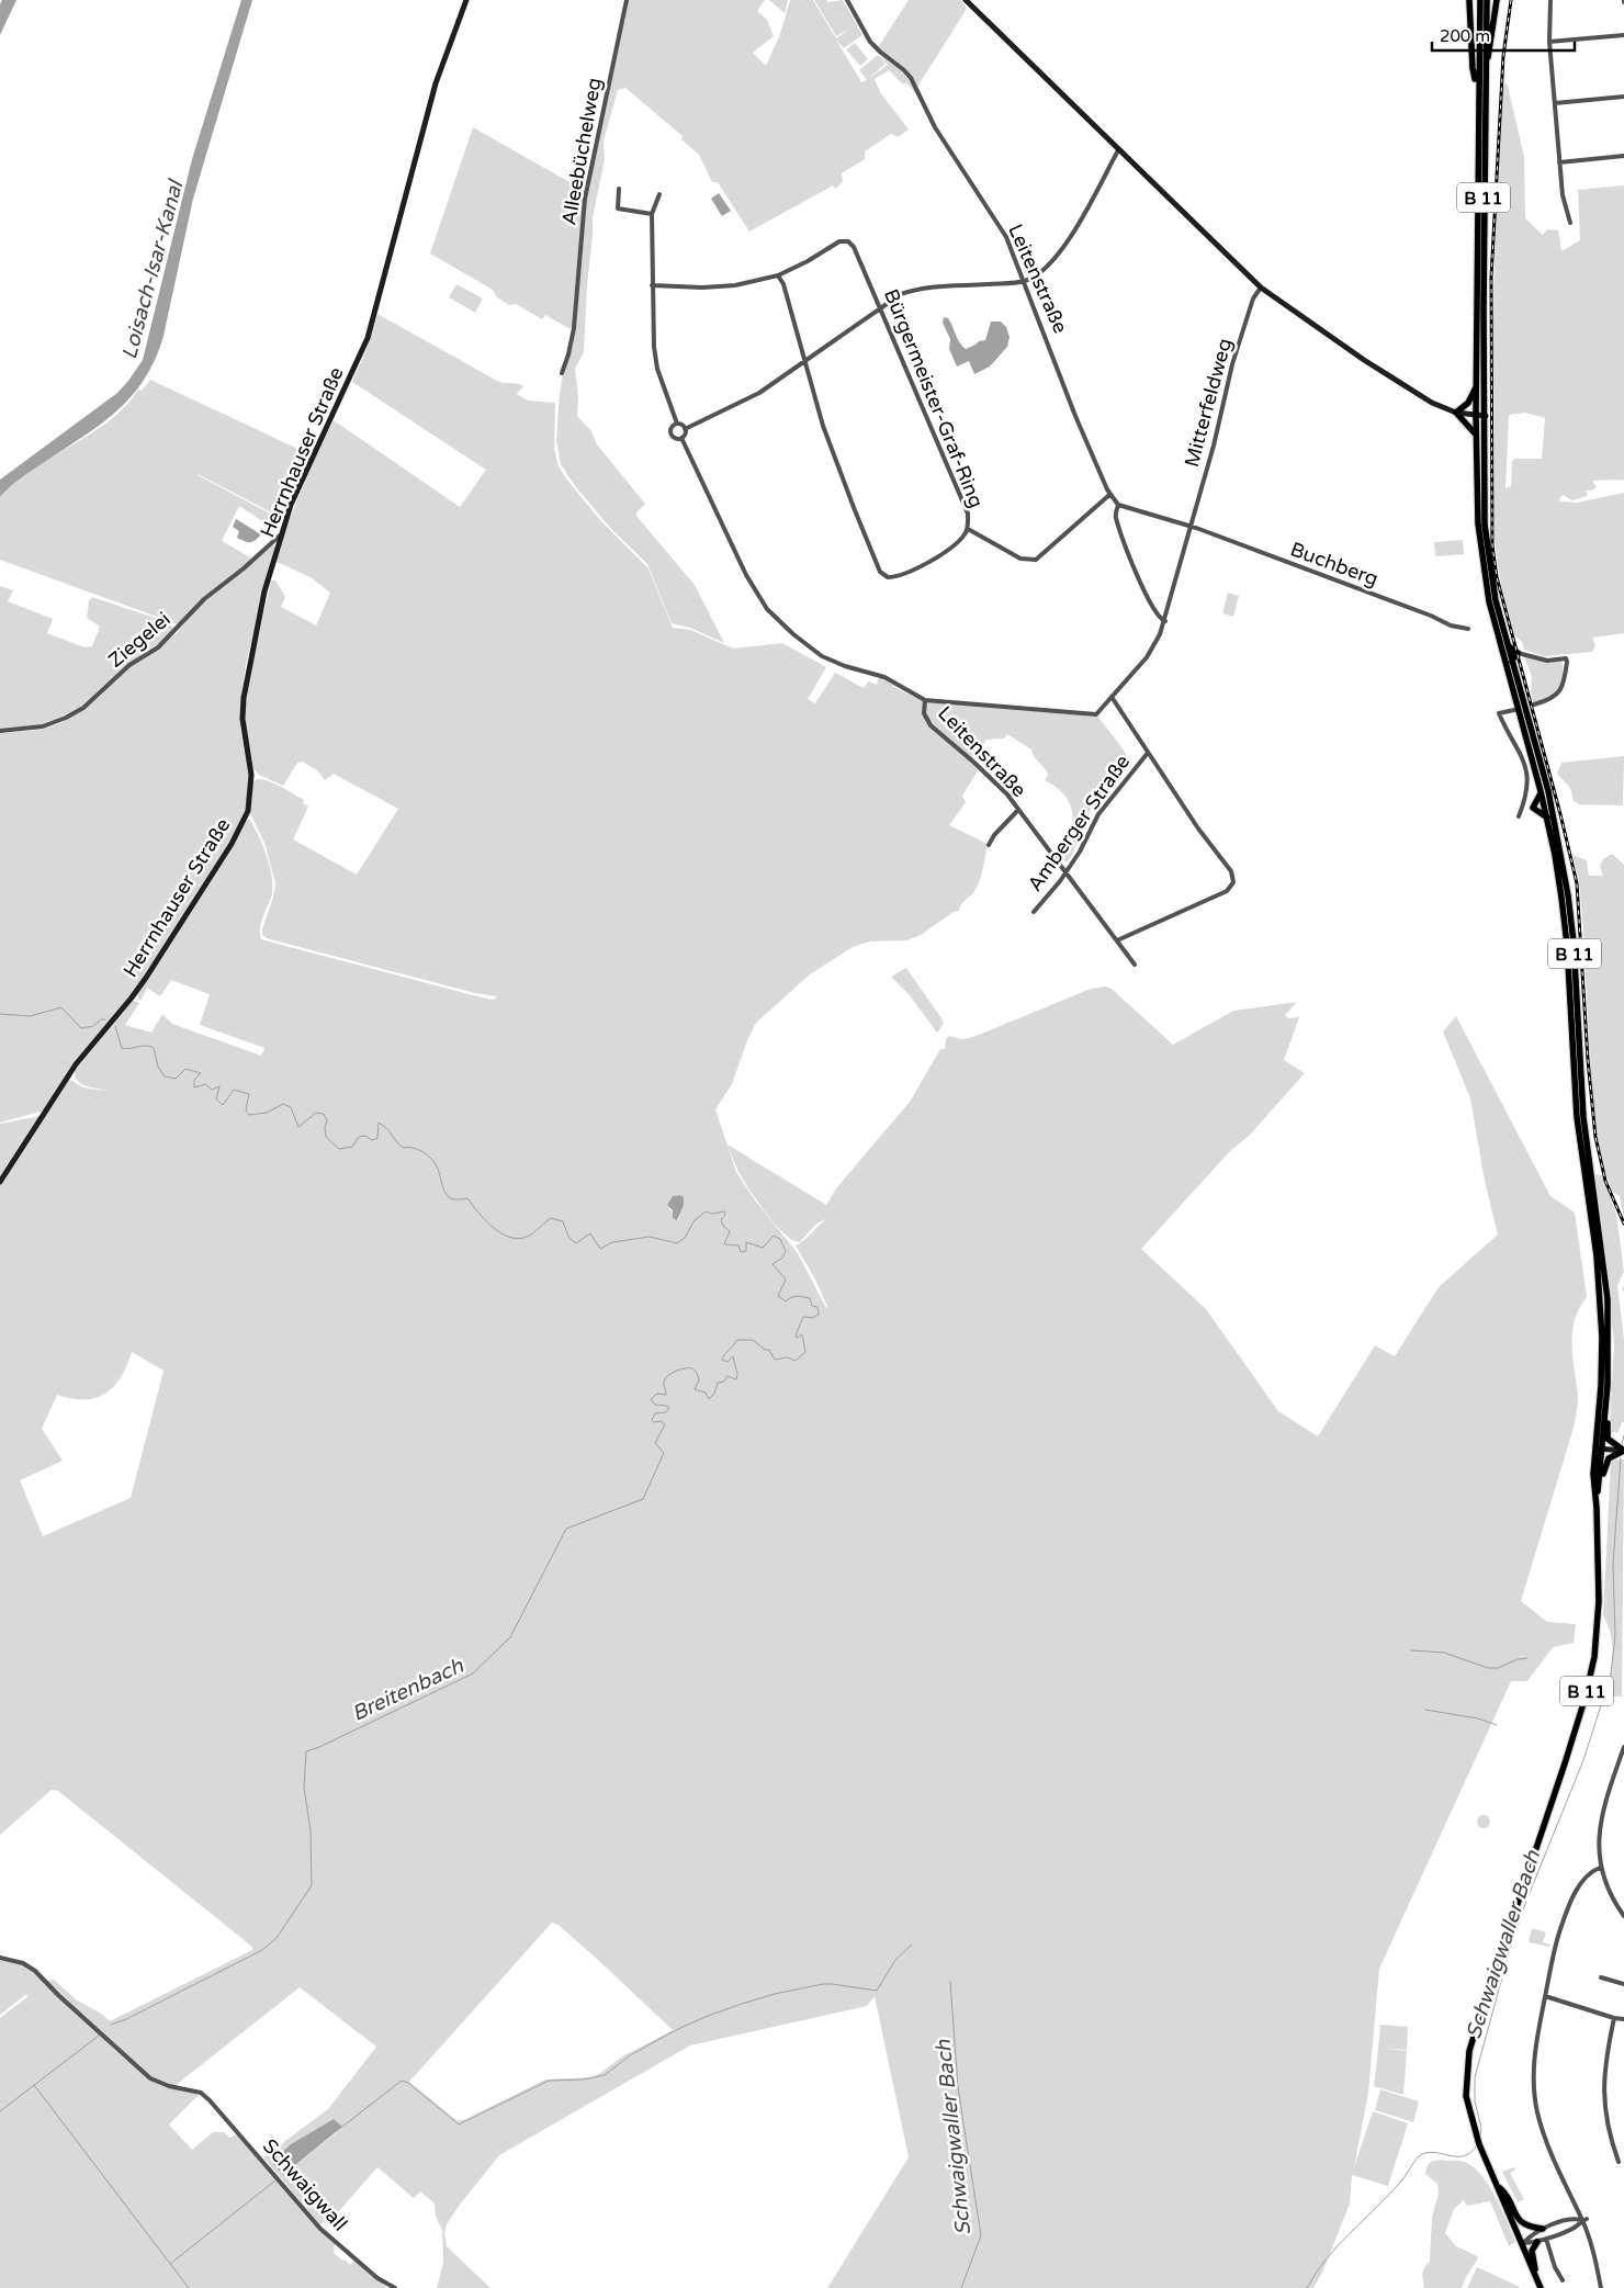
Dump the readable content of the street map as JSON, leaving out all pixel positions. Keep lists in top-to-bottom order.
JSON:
{
  "streets": {
    "main road": ["B 11"],
    "street": [
      "Alleebüchelweg",
      "Leitenstraße",
      "Bürgermeister-Graf-Ring",
      "Mitterfeldweg",
      "Herrnhauser Straße",
      "Buchberg",
      "Ziegelei",
      "Amberger Straße",
      "Schwaigwall"
    ]
  },
  "crossings": [
    ["Leitenstraße", "Mitterfeldweg"],
    ["Leitenstraße", "Buchberg"],
    ["Mitterfeldweg", "Buchberg"],
    ["Herrnhauser Straße", "Ziegelei"]
  ],
  "water": ["Loisach-Isar-Kanal", "Breitenbach", "Schwaigwaller Bach"],
  "scale_bar": "200 m"
}
